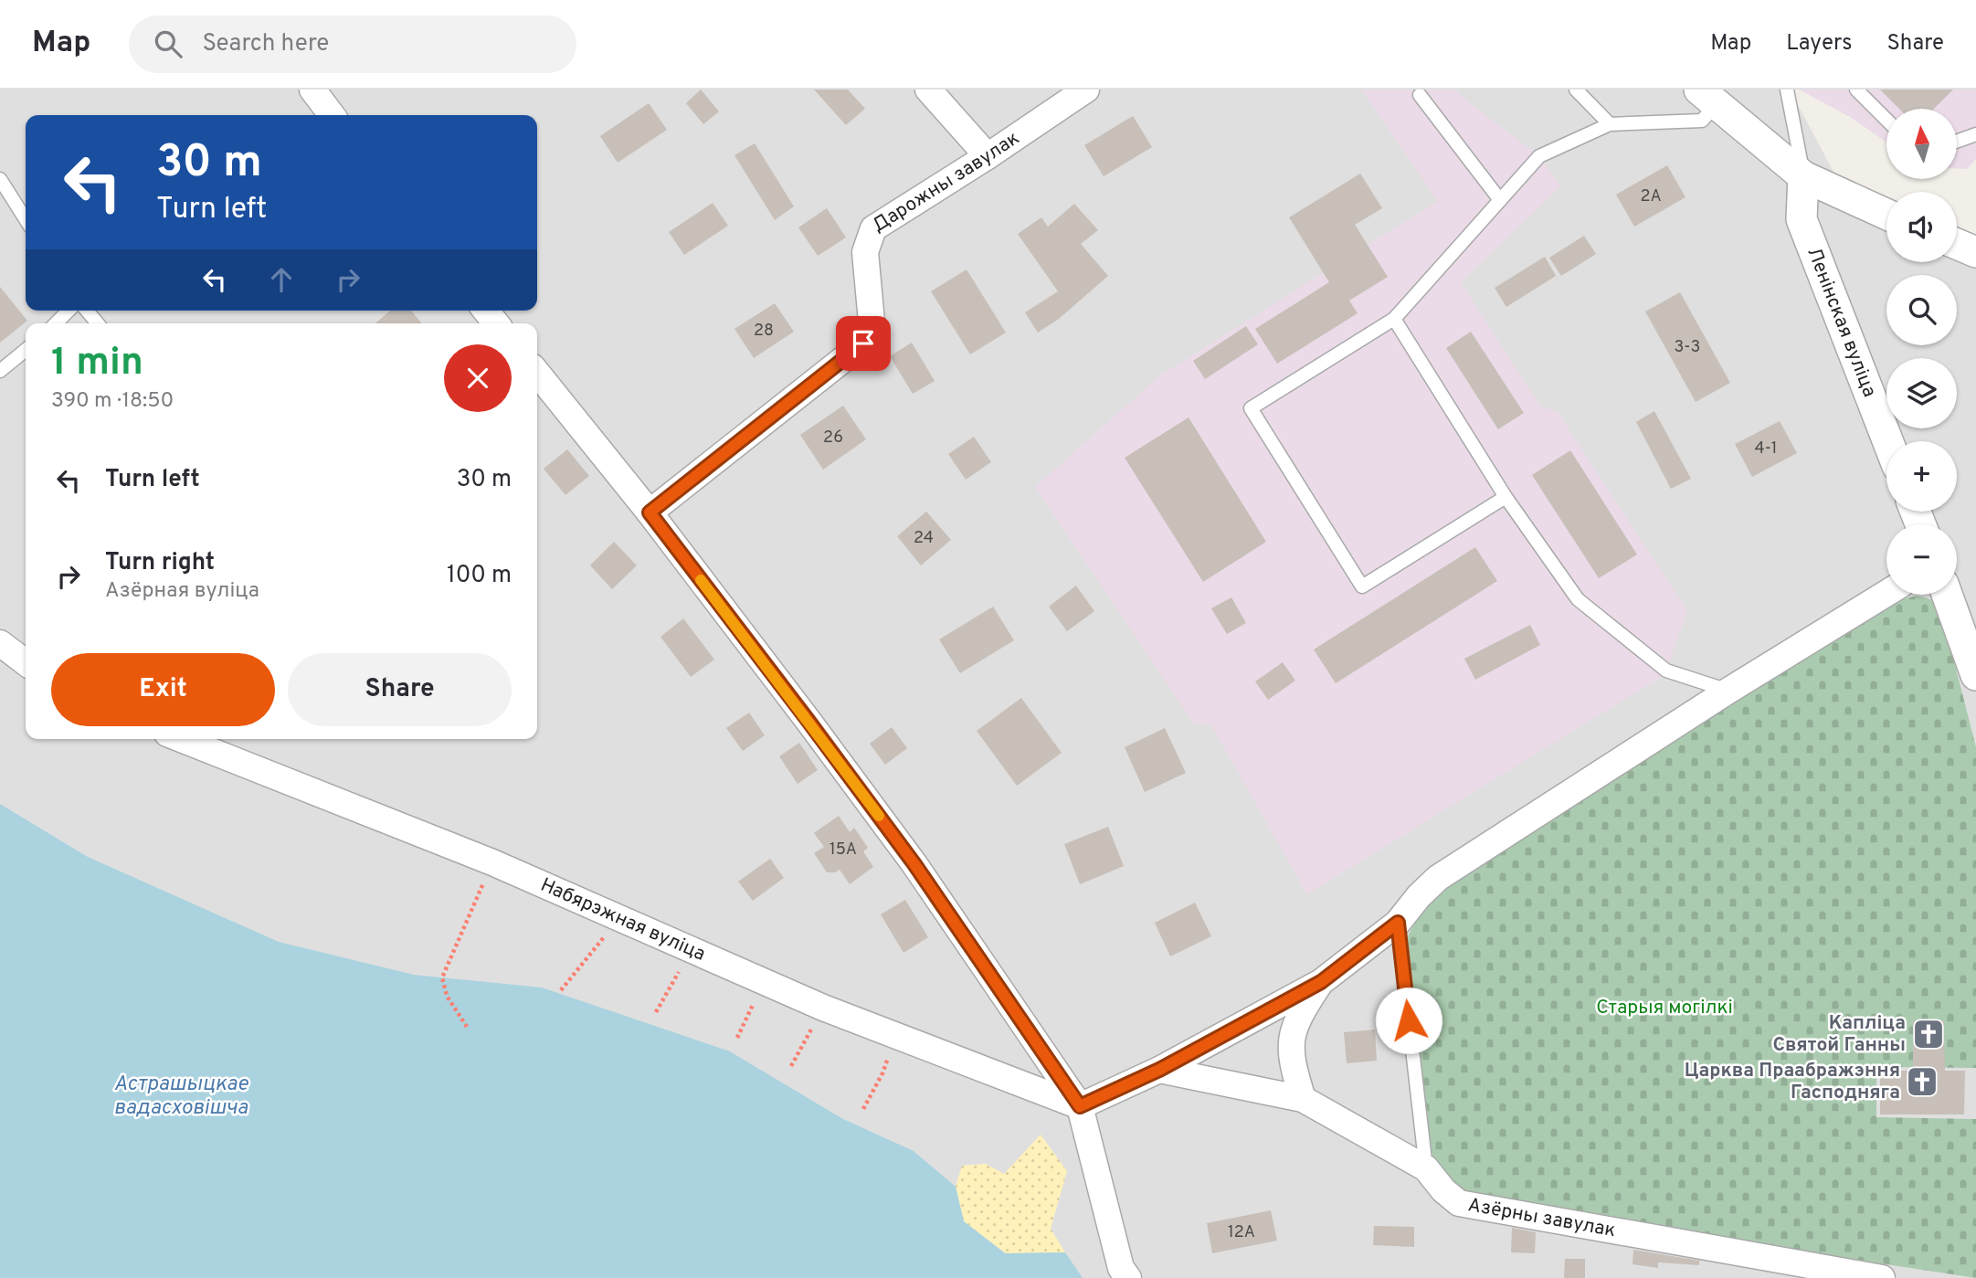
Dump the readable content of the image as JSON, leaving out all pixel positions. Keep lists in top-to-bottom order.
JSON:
{
  "streets": {
    "street": [
      "Дарожны завулак",
      "Ленінская вуліца",
      "Набярэжная вуліца",
      "Азёрны завулак"
    ]
  },
  "water": ["Астрашыцкае вадасховішча"],
  "parks": ["Старыя могілкі"],
  "places": {
    "church": ["Капліца Святой Ганны", "Царква Праабражэння Гасподняга"]
  },
  "house_numbers": [
    "2А",
    "28",
    "3-3",
    "26",
    "4-1",
    "24",
    "15А",
    "12А"
  ],
  "north": "top",
  "page": {
    "header": "Map",
    "search": "Search here",
    "nav": ["Map", "Layers", "Share"],
    "map_buttons": ["+", "−"],
    "turn": ["30 m", "Turn left"],
    "heading": ["1 min", "390 m · 18:50"],
    "list": [
      {
        "name": "Turn left",
        "value": "30 m"
      },
      {
        "name": "Turn right",
        "note": "Азёрная вуліца",
        "value": "100 m"
      }
    ],
    "buttons": ["Exit", "Share"]
  }
}
